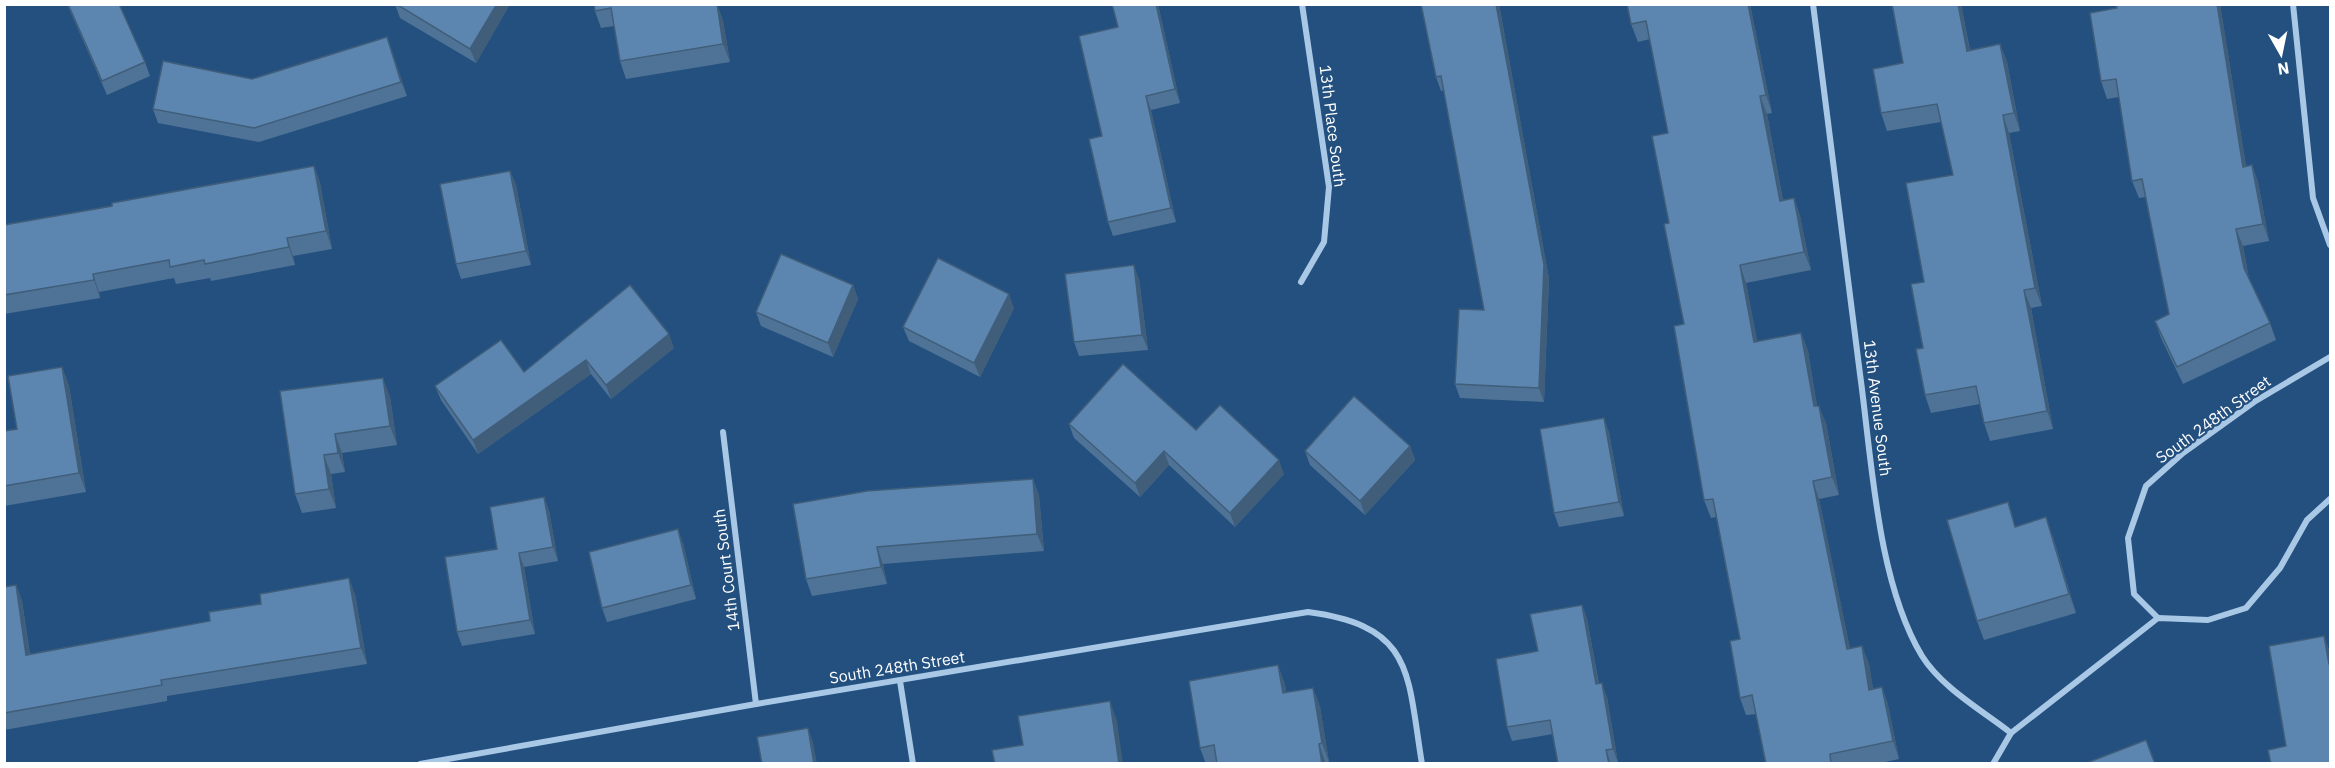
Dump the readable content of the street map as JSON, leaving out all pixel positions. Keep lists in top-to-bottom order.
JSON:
{
  "streets": {
    "street": [
      "13th Place South",
      "13th Avenue South",
      "South 248th Street",
      "14th Court South"
    ]
  },
  "crossings": [
    ["South 248th Street", "14th Court South"]
  ],
  "north": "bottom"
}
